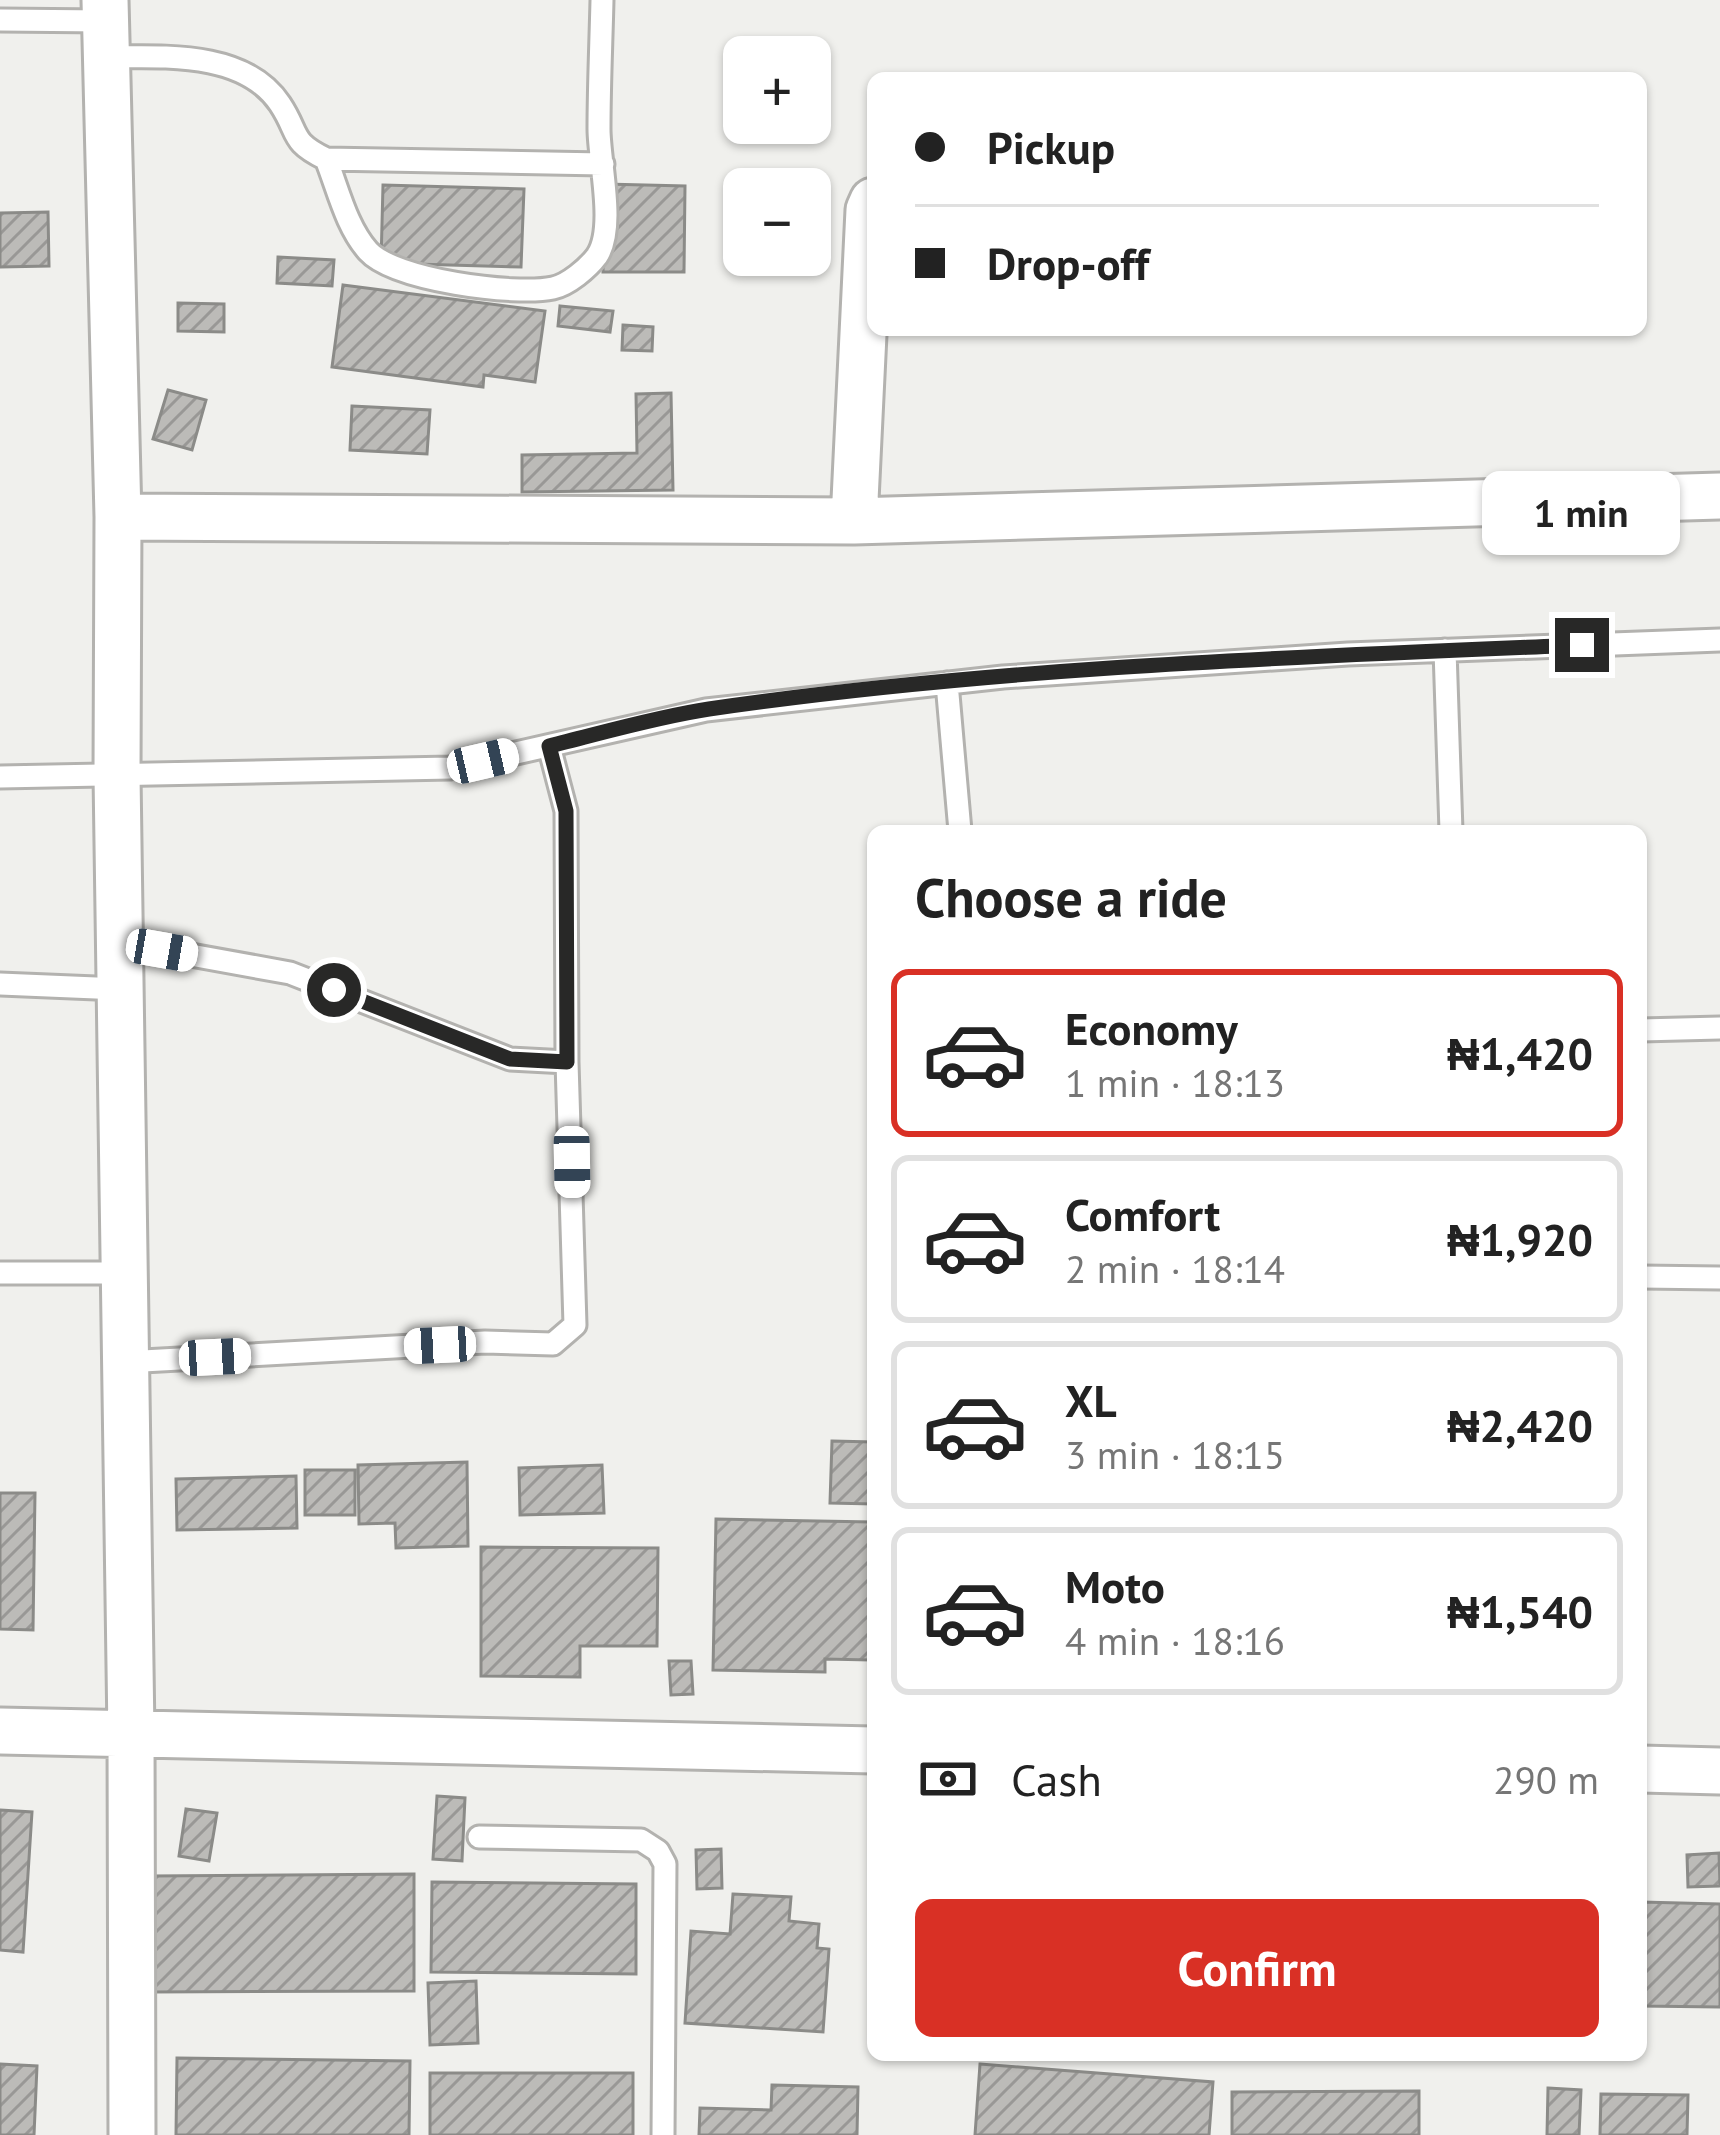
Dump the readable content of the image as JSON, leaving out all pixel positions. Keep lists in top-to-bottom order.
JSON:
{
  "page": {
    "map_buttons": ["+", "−"],
    "banner": ["Pickup", "Drop-off"],
    "bubble": "1 min",
    "heading": "Choose a ride",
    "list": [
      {
        "name": "Economy",
        "note": "1 min · 18:13",
        "value": "₦1,420"
      },
      {
        "name": "Comfort",
        "note": "2 min · 18:14",
        "value": "₦1,920"
      },
      {
        "name": "XL",
        "note": "3 min · 18:15",
        "value": "₦2,420"
      },
      {
        "name": "Moto",
        "note": "4 min · 18:16",
        "value": "₦1,540"
      }
    ],
    "pay": ["Cash", "290 m"],
    "buttons": "Confirm"
  }
}
